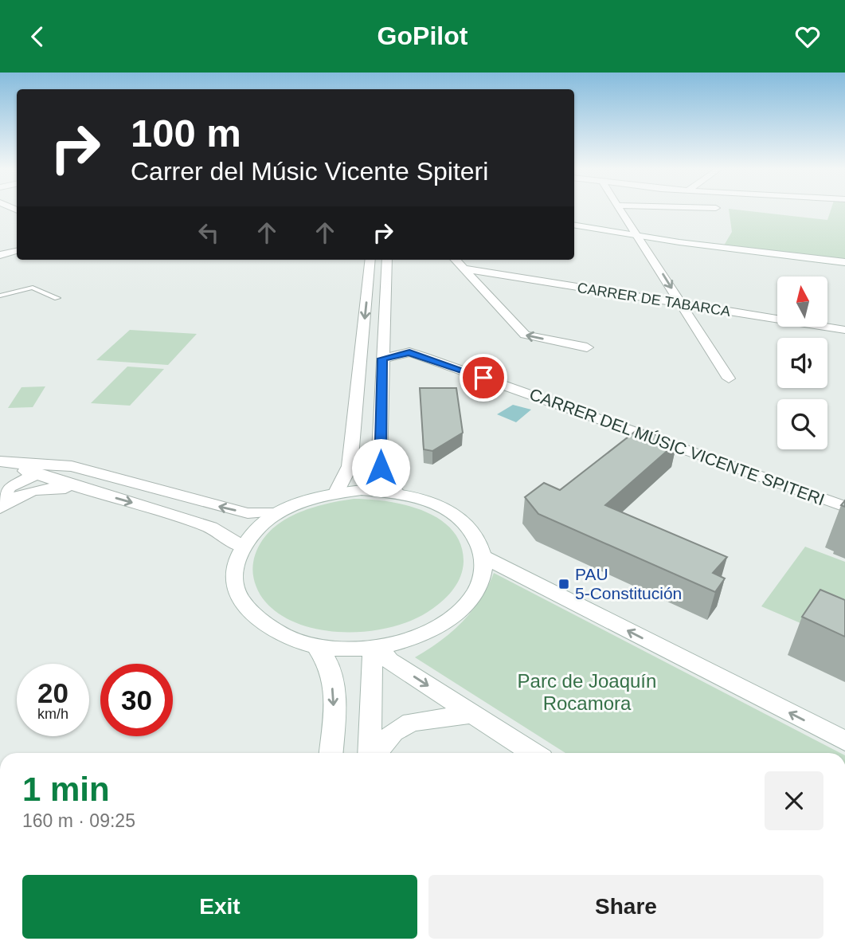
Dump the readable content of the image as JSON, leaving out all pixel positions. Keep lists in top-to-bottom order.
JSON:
{
  "streets": {
    "street": ["CARRER DE TABARCA", "CARRER DEL MÚSIC VICENTE SPITERI"]
  },
  "parks": ["Parc de Joaquín Rocamora"],
  "places": {
    "transit": ["PAU 5-Constitución"]
  },
  "north": "top",
  "page": {
    "header": "GoPilot",
    "turn": ["100 m", "Carrer del Músic Vicente Spiteri"],
    "speed": "20 km/h",
    "limit": "30",
    "heading": ["1 min", "160 m · 09:25"],
    "buttons": ["Exit", "Share"]
  }
}
